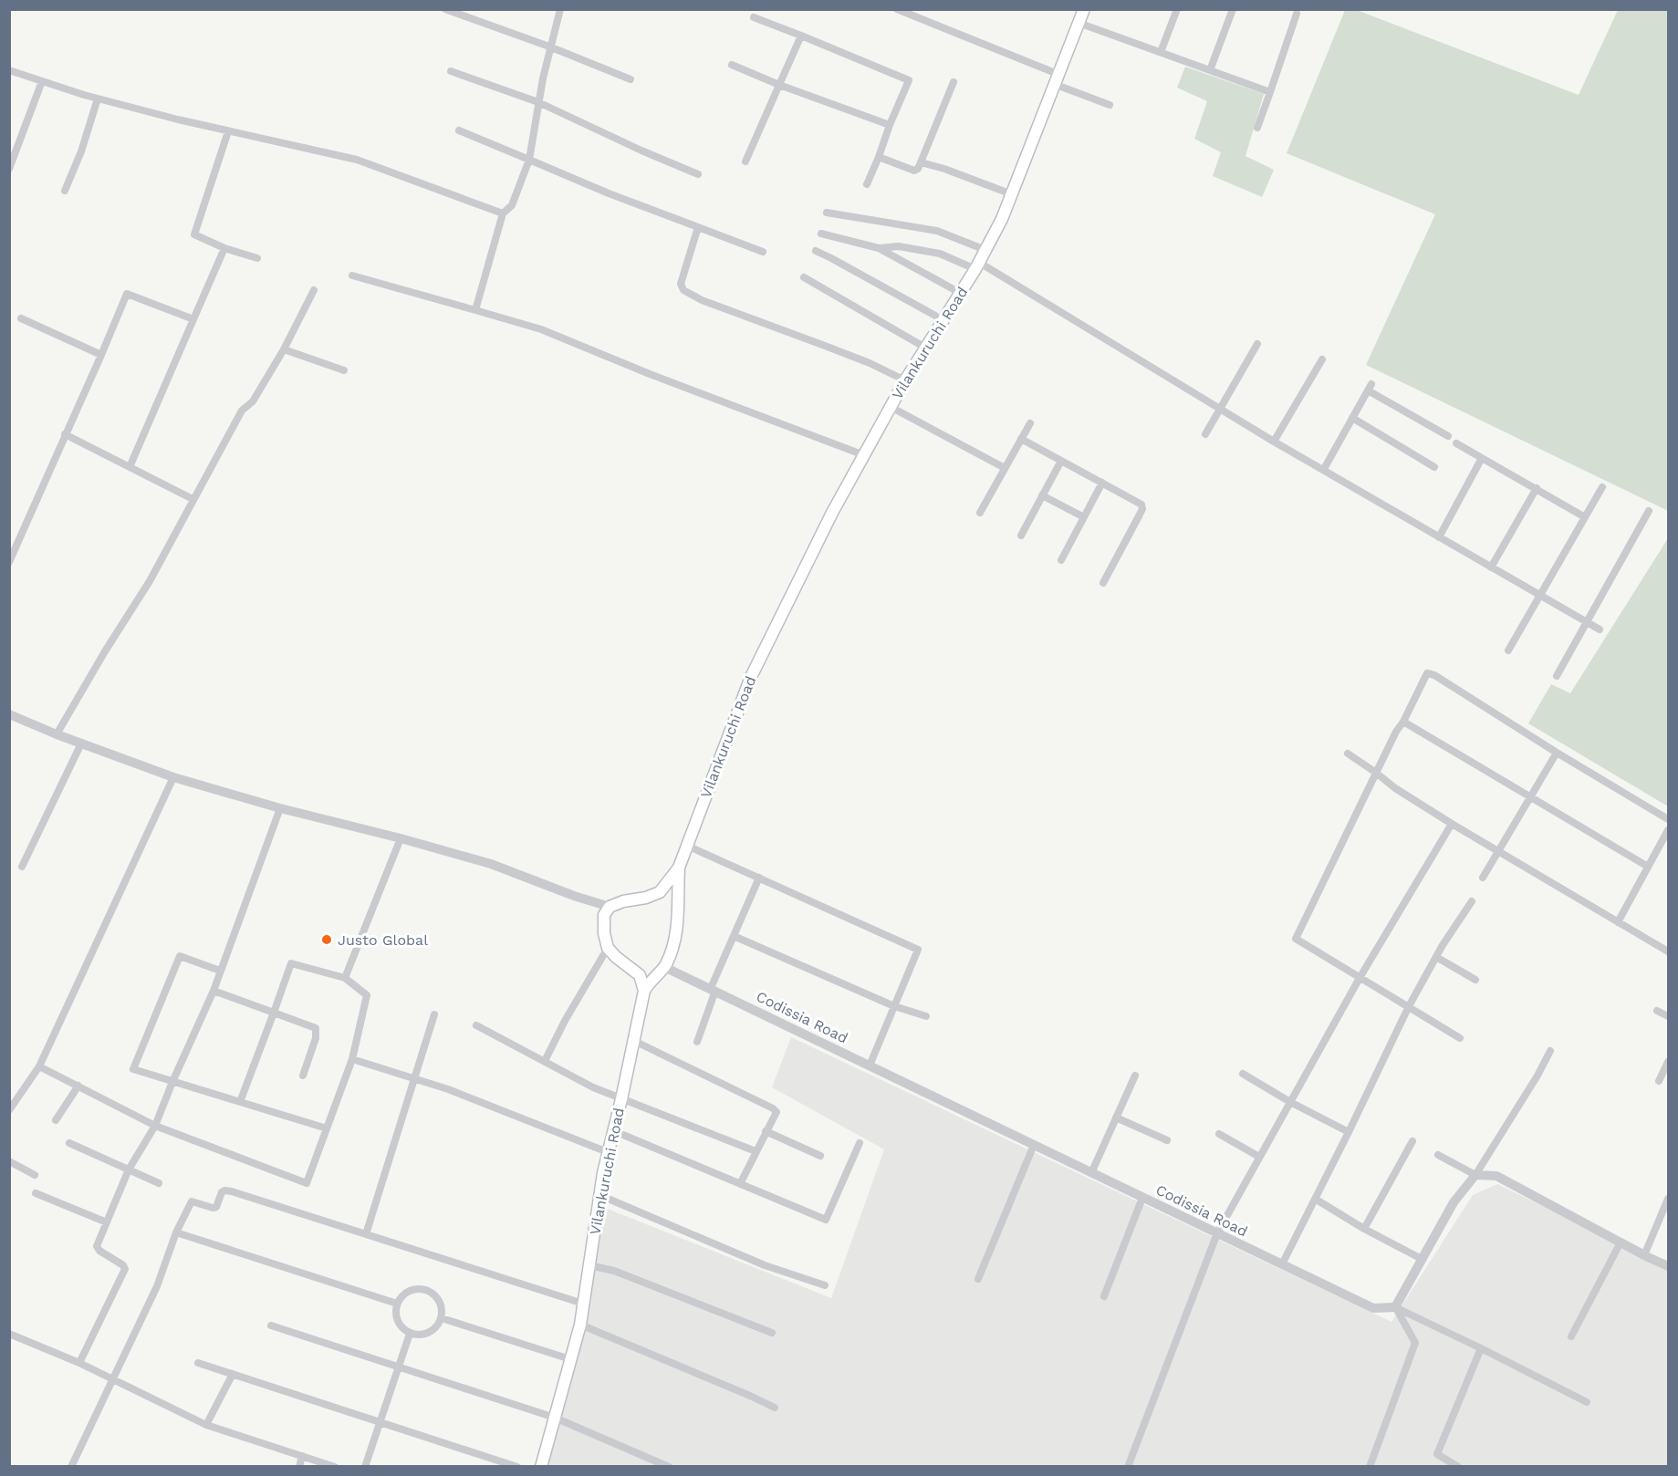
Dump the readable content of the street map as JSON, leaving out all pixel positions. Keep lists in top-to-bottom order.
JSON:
{
  "streets": {
    "main road": ["Vilankuruchi Road"],
    "street": ["Codissia Road"]
  },
  "places": ["Justo Global"]
}
